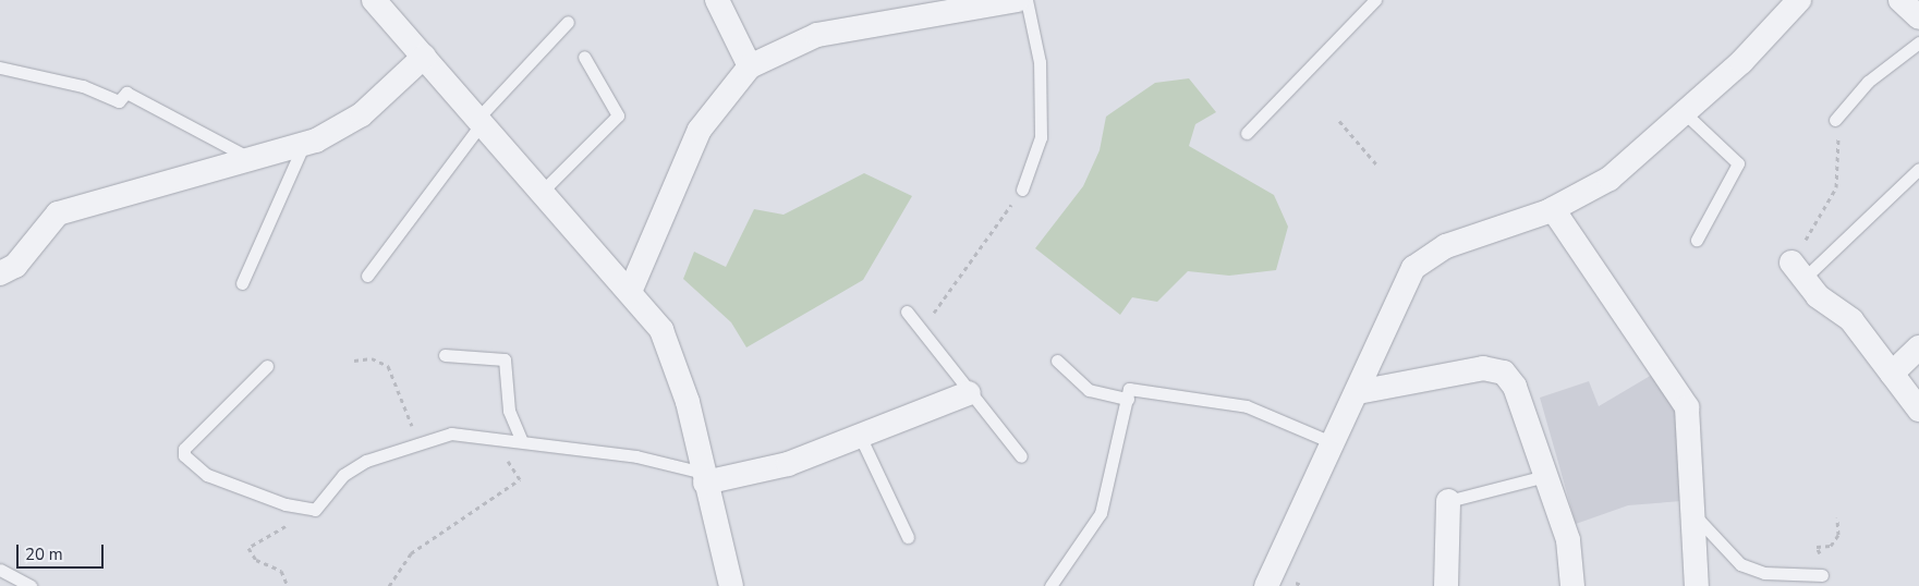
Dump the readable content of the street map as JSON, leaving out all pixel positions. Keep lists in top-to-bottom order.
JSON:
{
  "scale_bar": "20 m"
}
